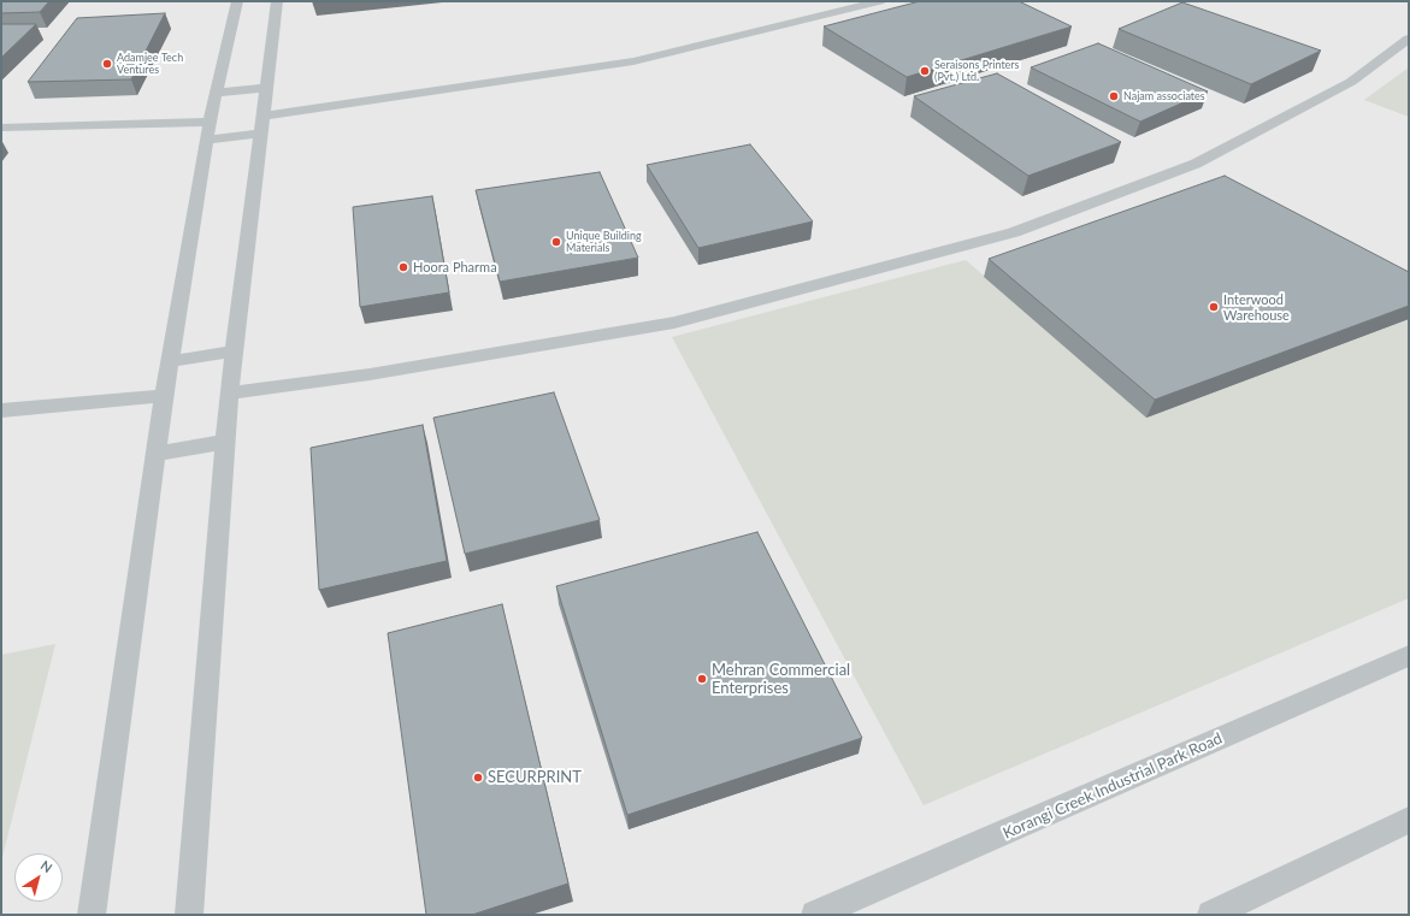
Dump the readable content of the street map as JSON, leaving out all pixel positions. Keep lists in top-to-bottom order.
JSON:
{
  "streets": {
    "lane": ["Korangi Creek Industrial Park Road"]
  },
  "places": [
    "Adamjee Tech Ventures",
    "Serajsons Printers (Pvt.) Ltd.",
    "Najam associates",
    "Unique Building Materials",
    "Hoora Pharma",
    "Interwood Warehouse",
    "Mehran Commercial Enterprises",
    "SECURPRINT"
  ],
  "north": "top right"
}
